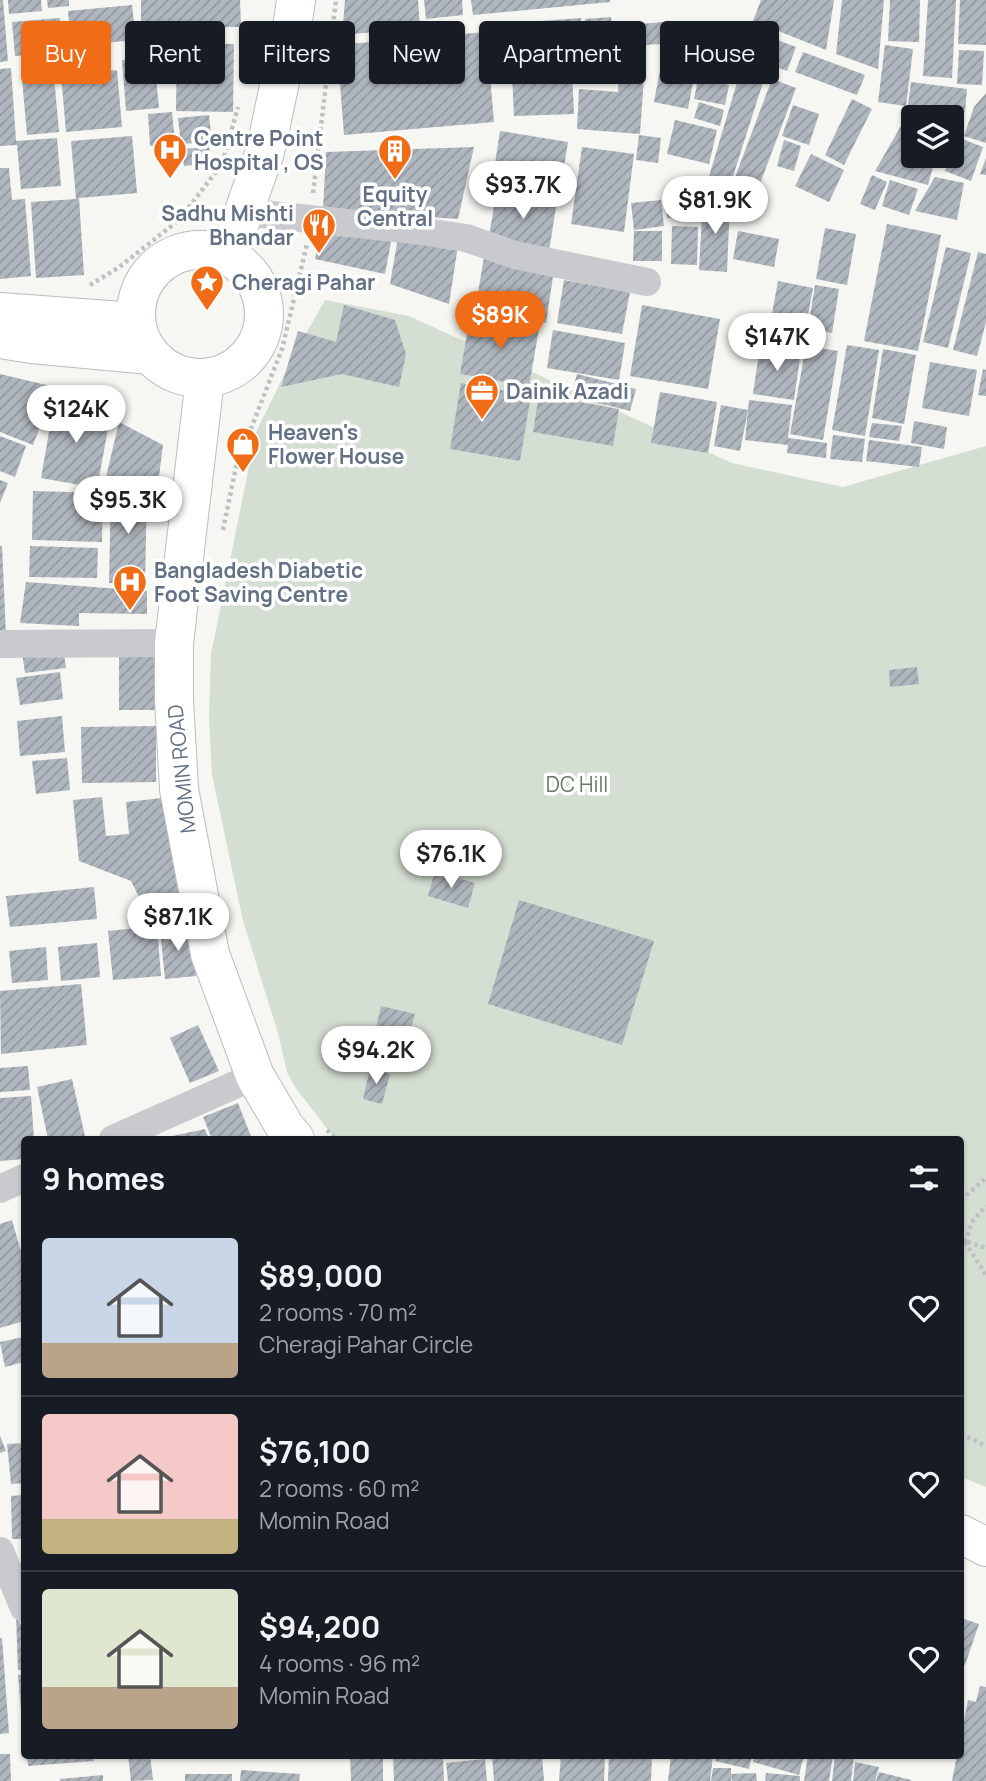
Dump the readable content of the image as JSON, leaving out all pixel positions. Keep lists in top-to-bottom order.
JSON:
{
  "streets": {
    "main road": ["MOMIN ROAD"]
  },
  "parks": ["DC Hill"],
  "places": {
    "hospital": ["Centre Point Hospital , OS", "Bangladesh Diabetic Foot Saving Centre"],
    "building": ["Equity Central"],
    "restaurant": ["Sadhu Mishti Bhandar"],
    "place": ["Cheragi Pahar"],
    "office": ["Dainik Azadi"],
    "shop": ["Heaven's Flower House"]
  },
  "page": {
    "chip": [
      "Buy",
      "Rent",
      "Filters",
      "New",
      "Apartment",
      "House"
    ],
    "price": [
      "$93.7K",
      "$81.9K",
      "$89K",
      "$147K",
      "$124K",
      "$95.3K",
      "$76.1K",
      "$87.1K",
      "$94.2K"
    ],
    "heading": "9 homes",
    "list": [
      {
        "name": "$89,000",
        "note": "2 rooms · 70 m² · Cheragi Pahar Circle"
      },
      {
        "name": "$76,100",
        "note": "2 rooms · 60 m² · Momin Road"
      },
      {
        "name": "$94,200",
        "note": "4 rooms · 96 m² · Momin Road"
      }
    ]
  }
}
